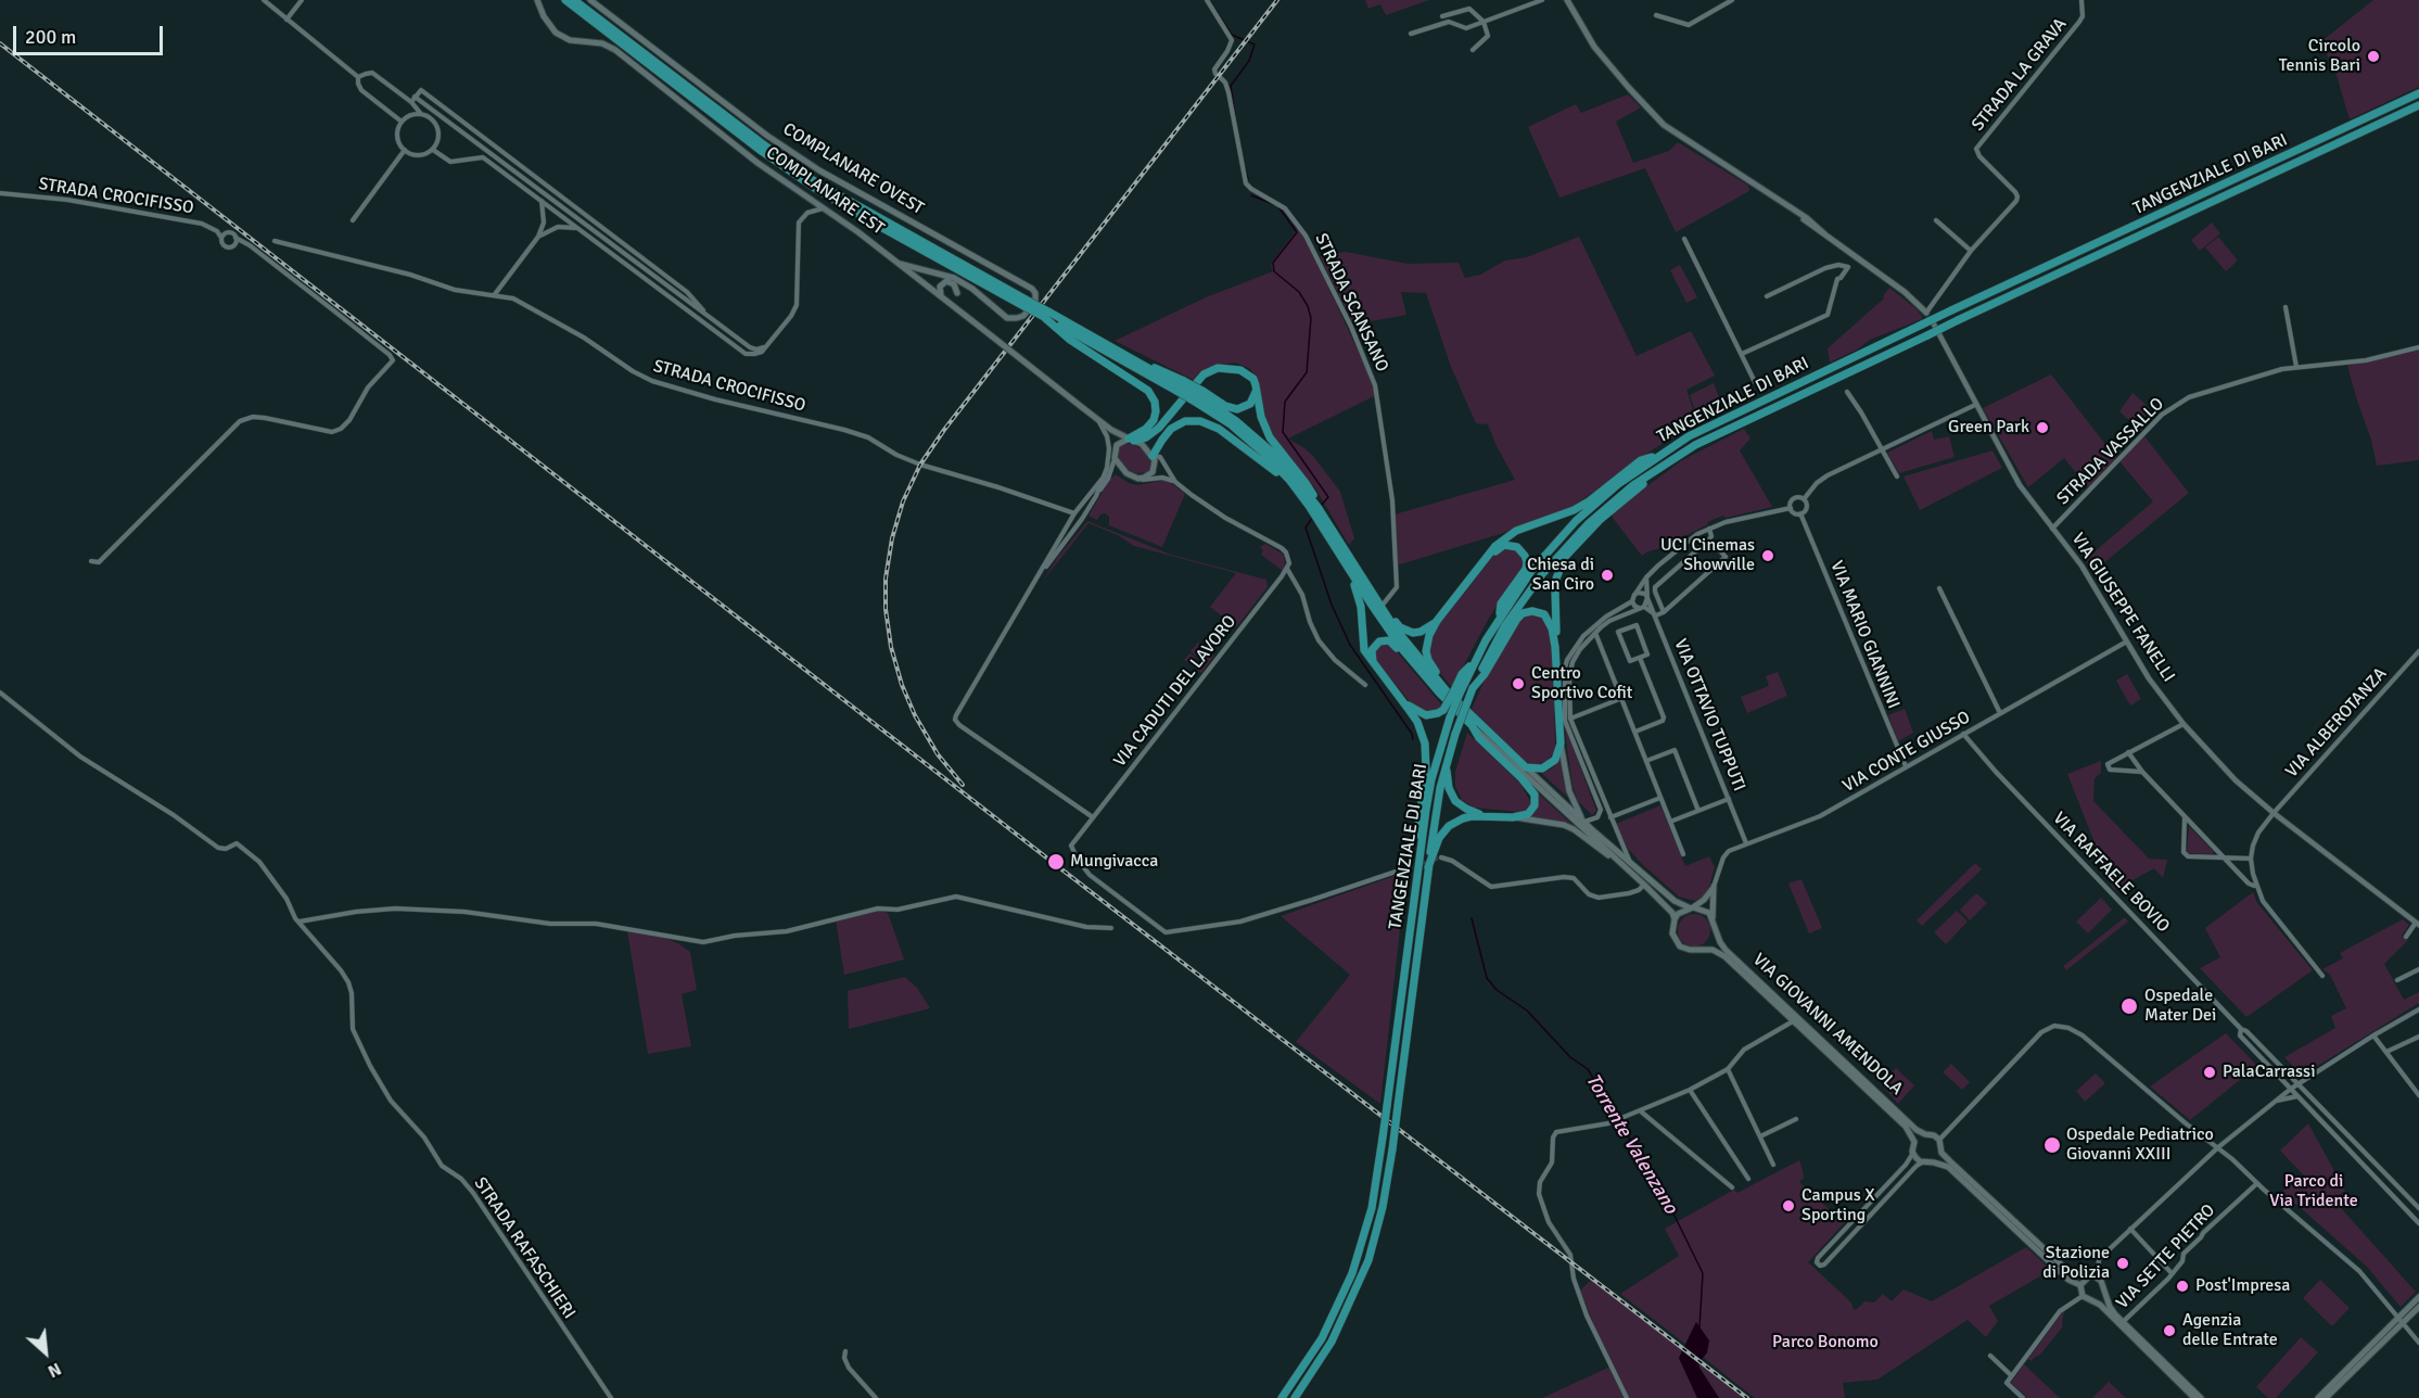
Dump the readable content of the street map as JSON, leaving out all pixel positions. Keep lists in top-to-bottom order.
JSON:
{
  "streets": {
    "highway": ["TANGENZIALE DI BARI"],
    "main road": [
      "COMPLANARE OVEST",
      "COMPLANARE EST",
      "VIA GIUSEPPE FANELLI",
      "VIA GIOVANNI AMENDOLA"
    ],
    "street": [
      "STRADA LA GRAVA",
      "STRADA CROCIFISSO",
      "STRADA SCANSANO",
      "STRADA VASSALLO",
      "VIA MARIO GIANNINI",
      "VIA CADUTI DEL LAVORO",
      "VIA OTTAVIO TUPPUTI",
      "VIA ALBEROTANZA",
      "VIA CONTE GIUSSO",
      "VIA RAFFAELE BOVIO",
      "STRADA RAFASCHIERI",
      "VIA SETTE PIETRO"
    ]
  },
  "crossings": [
    ["STRADA LA GRAVA", "VIA GIUSEPPE FANELLI"],
    ["COMPLANARE OVEST", "COMPLANARE EST"],
    ["STRADA VASSALLO", "VIA GIUSEPPE FANELLI"],
    ["VIA GIUSEPPE FANELLI", "VIA ALBEROTANZA"],
    ["VIA GIUSEPPE FANELLI", "VIA CONTE GIUSSO"],
    ["VIA MARIO GIANNINI", "VIA CONTE GIUSSO"],
    ["VIA OTTAVIO TUPPUTI", "VIA CONTE GIUSSO"],
    ["VIA CONTE GIUSSO", "VIA RAFFAELE BOVIO"],
    ["VIA CONTE GIUSSO", "VIA GIOVANNI AMENDOLA"]
  ],
  "water": ["Torrente Valenzano"],
  "parks": ["Parco di Via Tridente", "Parco Bonomo"],
  "places": [
    "Circolo Tennis Bari",
    "Green Park",
    "UCI Cinemas Showville",
    "Chiesa di San Ciro",
    "Centro Sportivo Cofit",
    "Mungivacca",
    "Ospedale Mater Dei",
    "PalaCarrassi",
    "Ospedale Pediatrico Giovanni XXIII",
    "Campus X Sporting",
    "Stazione di Polizia",
    "Post'Impresa",
    "Agenzia delle Entrate"
  ],
  "scale_bar": "200 m",
  "north": "bottom right"
}
